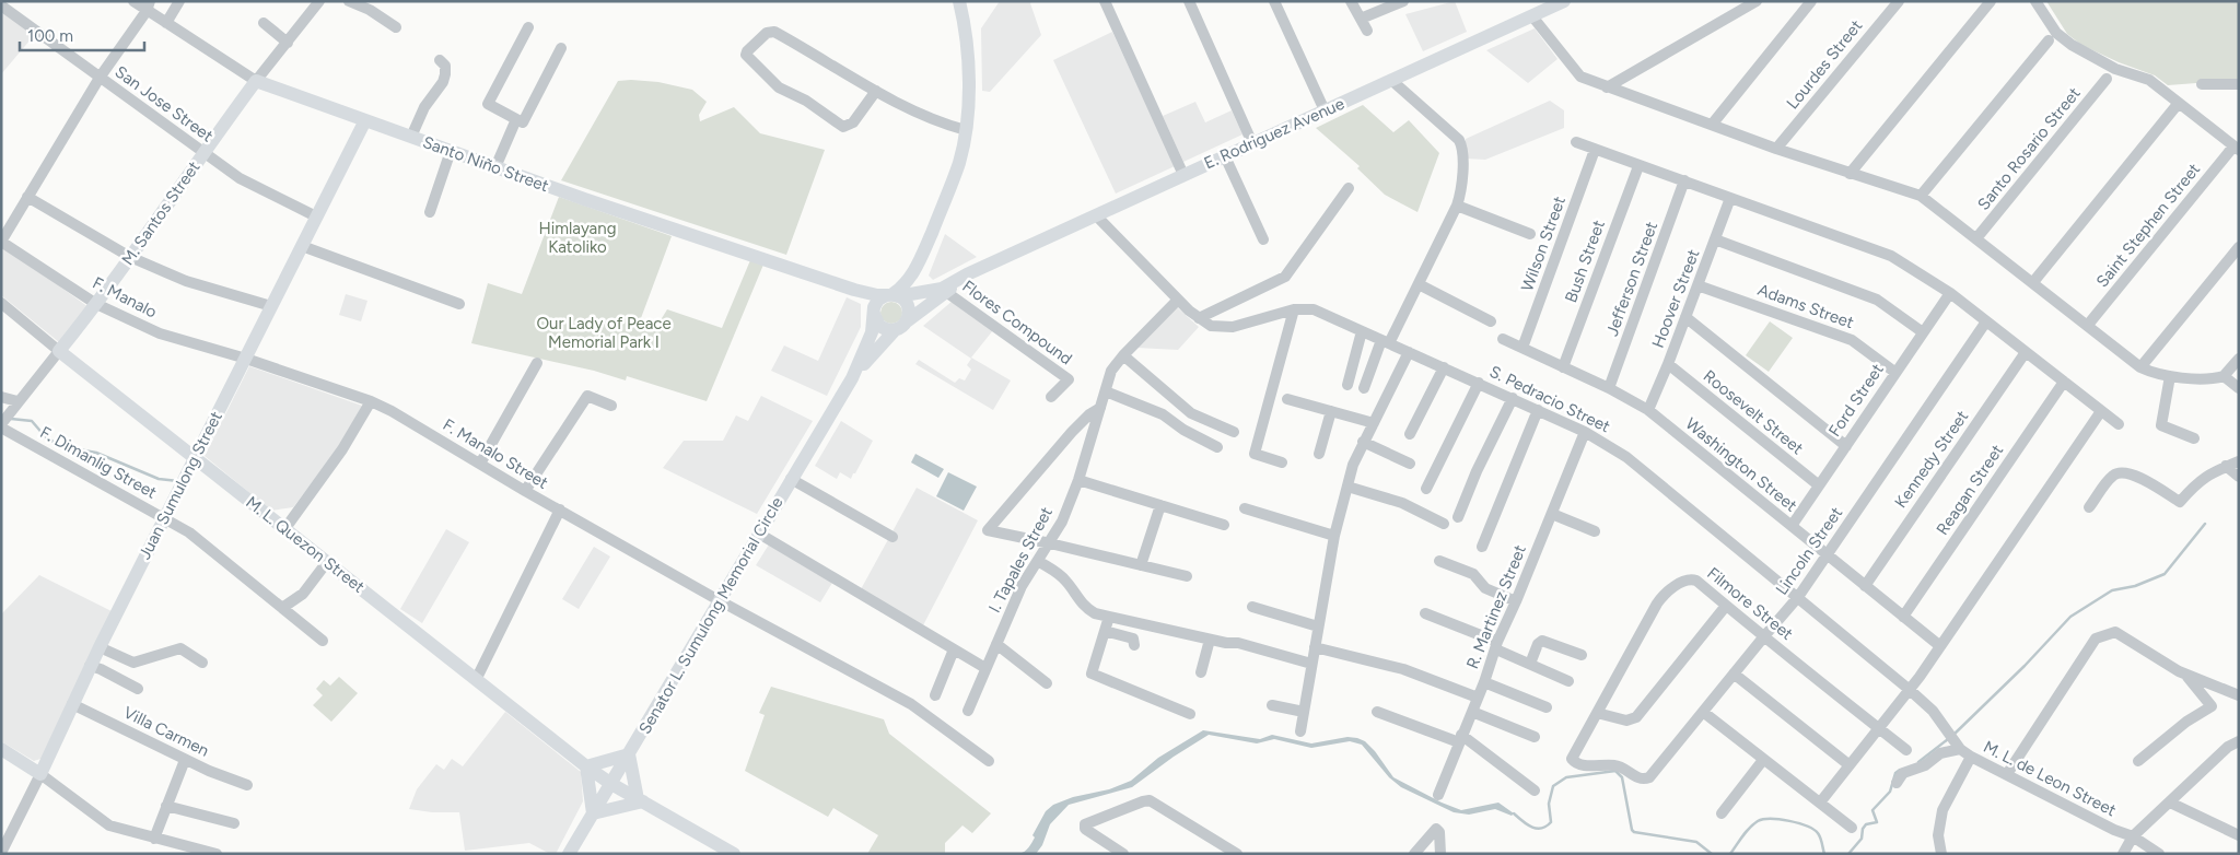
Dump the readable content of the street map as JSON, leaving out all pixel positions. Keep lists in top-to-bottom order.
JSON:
{
  "streets": {
    "main road": [
      "E. Rodriguez Avenue",
      "Santo Niño Street",
      "M. Santos Street",
      "Juan Sumulong Street",
      "M. L. Quezon Street",
      "Senator L. Sumulong Memorial Circle"
    ],
    "street": [
      "Lourdes Street",
      "San Jose Street",
      "Santo Rosario Street",
      "Saint Stephen Street",
      "Wilson Street",
      "Bush Street",
      "Jefferson Street",
      "F. Manalo",
      "Hoover Street",
      "Adams Street",
      "Flores Compound",
      "S. Pedracio Street",
      "Ford Street",
      "Roosevelt Street",
      "F. Manalo Street",
      "Kennedy Street",
      "F. Dimanlig Street",
      "Washington Street",
      "Reagan Street",
      "Lincoln Street",
      "I. Tapales Street",
      "Filmore Street",
      "R. Martinez Street",
      "Villa Carmen",
      "M. L. de Leon Street"
    ]
  },
  "crossings": [
    ["San Jose Street", "M. Santos Street"],
    ["San Jose Street", "Juan Sumulong Street"],
    ["E. Rodriguez Avenue", "Santo Niño Street"],
    ["E. Rodriguez Avenue", "Flores Compound"],
    ["E. Rodriguez Avenue", "S. Pedracio Street"],
    ["E. Rodriguez Avenue", "Senator L. Sumulong Memorial Circle"],
    ["Santo Niño Street", "M. Santos Street"],
    ["Santo Niño Street", "Juan Sumulong Street"],
    ["Santo Niño Street", "Senator L. Sumulong Memorial Circle"],
    ["M. Santos Street", "F. Manalo"],
    ["M. Santos Street", "F. Dimanlig Street"],
    ["M. Santos Street", "M. L. Quezon Street"],
    ["Wilson Street", "Washington Street"],
    ["Bush Street", "Washington Street"],
    ["Jefferson Street", "Washington Street"],
    ["F. Manalo", "F. Manalo Street"],
    ["F. Manalo", "Juan Sumulong Street"],
    ["Hoover Street", "Adams Street"],
    ["Hoover Street", "Roosevelt Street"],
    ["Hoover Street", "Washington Street"],
    ["Adams Street", "Ford Street"],
    ["S. Pedracio Street", "Lincoln Street"],
    ["S. Pedracio Street", "I. Tapales Street"],
    ["S. Pedracio Street", "R. Martinez Street"],
    ["S. Pedracio Street", "M. L. de Leon Street"],
    ["Ford Street", "Roosevelt Street"],
    ["Ford Street", "Washington Street"],
    ["F. Manalo Street", "Juan Sumulong Street"],
    ["F. Manalo Street", "Senator L. Sumulong Memorial Circle"],
    ["Kennedy Street", "Washington Street"],
    ["F. Dimanlig Street", "Juan Sumulong Street"],
    ["Washington Street", "Reagan Street"],
    ["Washington Street", "Lincoln Street"],
    ["Juan Sumulong Street", "M. L. Quezon Street"],
    ["Juan Sumulong Street", "Villa Carmen"],
    ["M. L. Quezon Street", "Senator L. Sumulong Memorial Circle"],
    ["Lincoln Street", "Filmore Street"]
  ],
  "parks": ["Himlayang Katoliko", "Our Lady of Peace Memorial Park I"],
  "scale_bar": "100 m"
}
